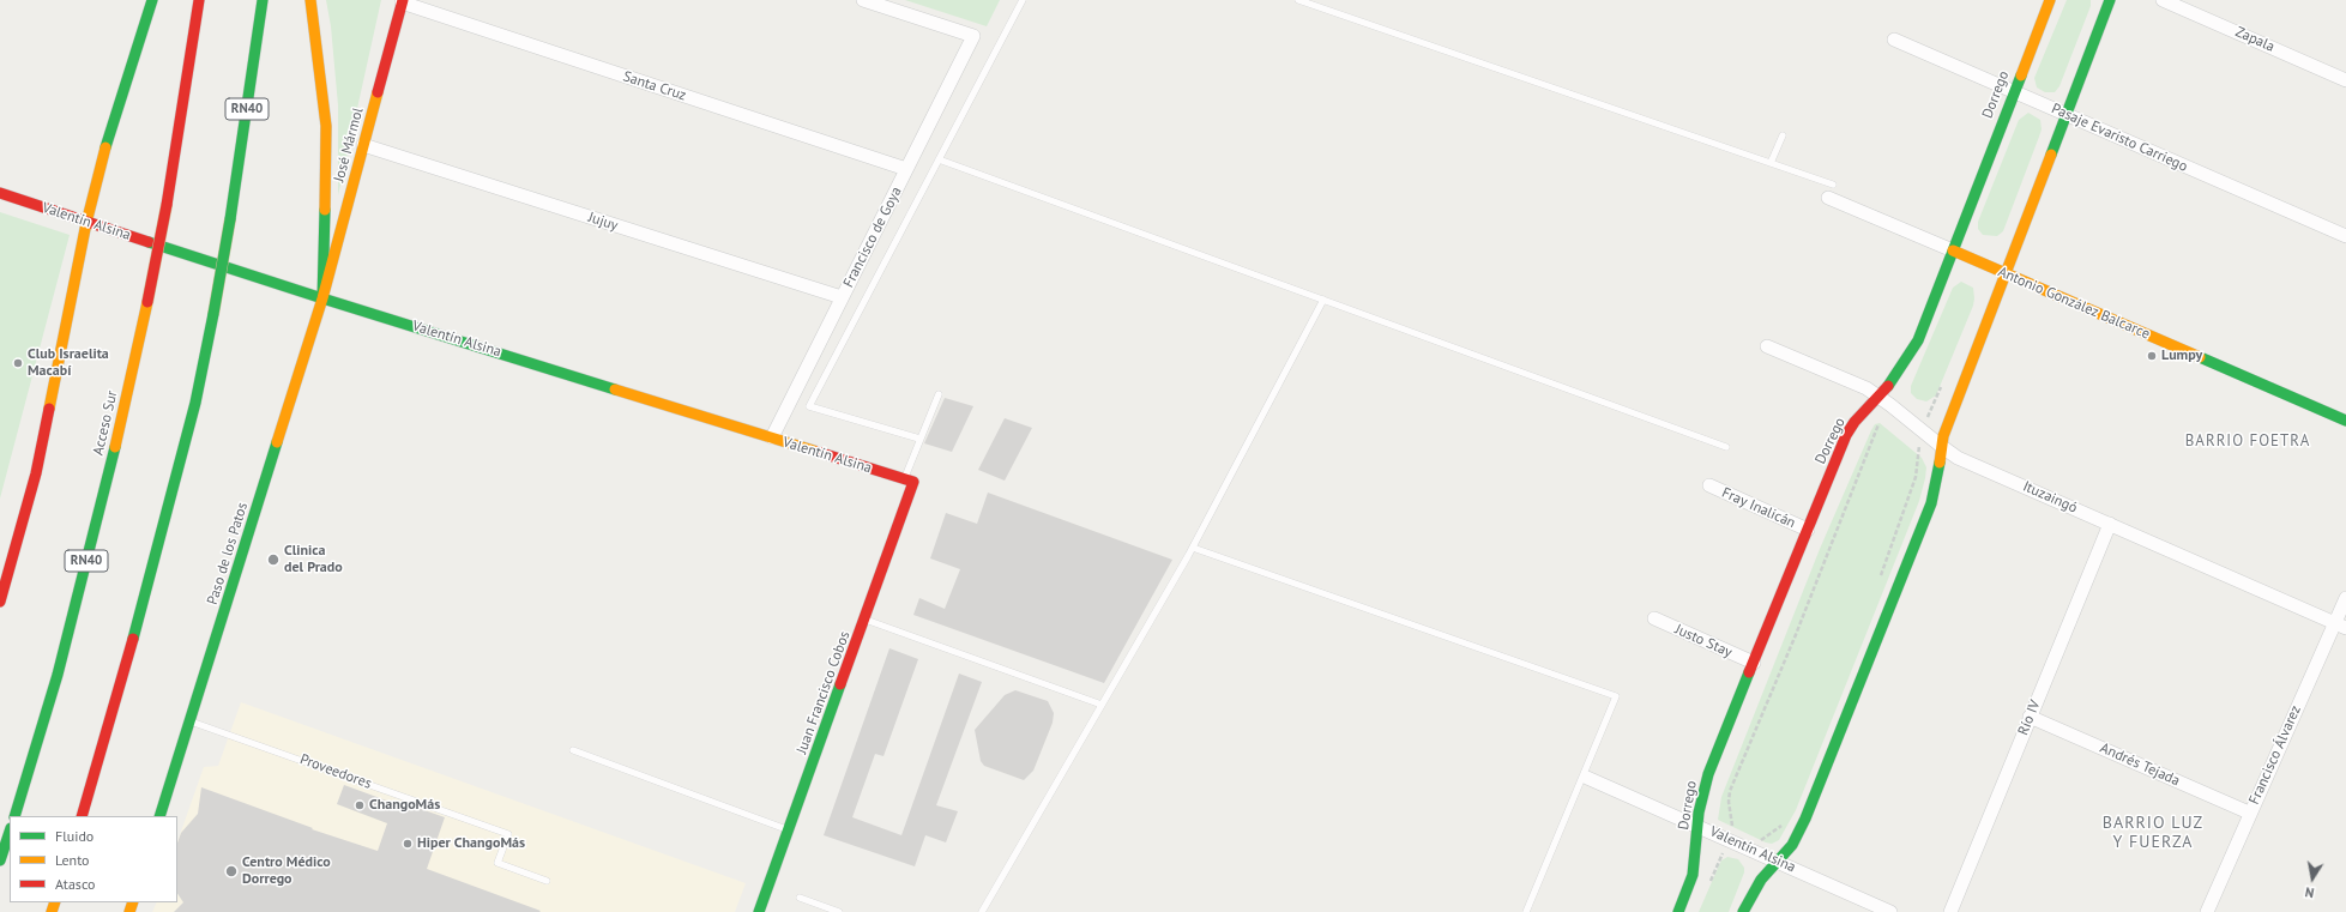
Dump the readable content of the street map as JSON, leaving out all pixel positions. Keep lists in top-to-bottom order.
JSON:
{
  "streets": {
    "main road": [
      "Dorrego",
      "RN40",
      "José Mármol",
      "Valentín Alsina",
      "Antonio González Balcarce",
      "Acceso Sur",
      "Paso de los Patos",
      "Juan Francisco Cobos"
    ],
    "street": [
      "Zapala",
      "Santa Cruz",
      "Pasaje Evaristo Carriego",
      "Jujuy",
      "Francisco de Goya",
      "Ituzaingó",
      "Fray Inalicán",
      "Justo Stay",
      "Río IV",
      "Francisco Álvarez",
      "Andrés Tejada"
    ],
    "lane": ["Proveedores"]
  },
  "crossings": [
    ["Santa Cruz", "José Mármol"],
    ["Santa Cruz", "Francisco de Goya"],
    ["Dorrego", "Pasaje Evaristo Carriego"],
    ["Dorrego", "Valentín Alsina"],
    ["Dorrego", "Antonio González Balcarce"],
    ["Dorrego", "Ituzaingó"],
    ["Dorrego", "Fray Inalicán"],
    ["Dorrego", "Justo Stay"],
    ["José Mármol", "Valentín Alsina"],
    ["José Mármol", "Jujuy"],
    ["José Mármol", "Paso de los Patos"],
    ["Valentín Alsina", "Francisco de Goya"],
    ["Valentín Alsina", "Paso de los Patos"],
    ["Valentín Alsina", "Juan Francisco Cobos"],
    ["Jujuy", "Francisco de Goya"],
    ["Ituzaingó", "Río IV"],
    ["Ituzaingó", "Francisco Álvarez"],
    ["Paso de los Patos", "Proveedores"],
    ["Río IV", "Andrés Tejada"],
    ["Francisco Álvarez", "Andrés Tejada"]
  ],
  "districts": ["BARRIO FOETRA", "BARRIO LUZ Y FUERZA"],
  "places": [
    "Lumpy",
    "Club Israelita Macabí",
    "Clinica del Prado",
    "ChangoMás",
    "Hiper ChangoMás",
    "Centro Médico Dorrego"
  ],
  "legend": ["Fluido", "Lento", "Atasco"],
  "north": "bottom"
}
